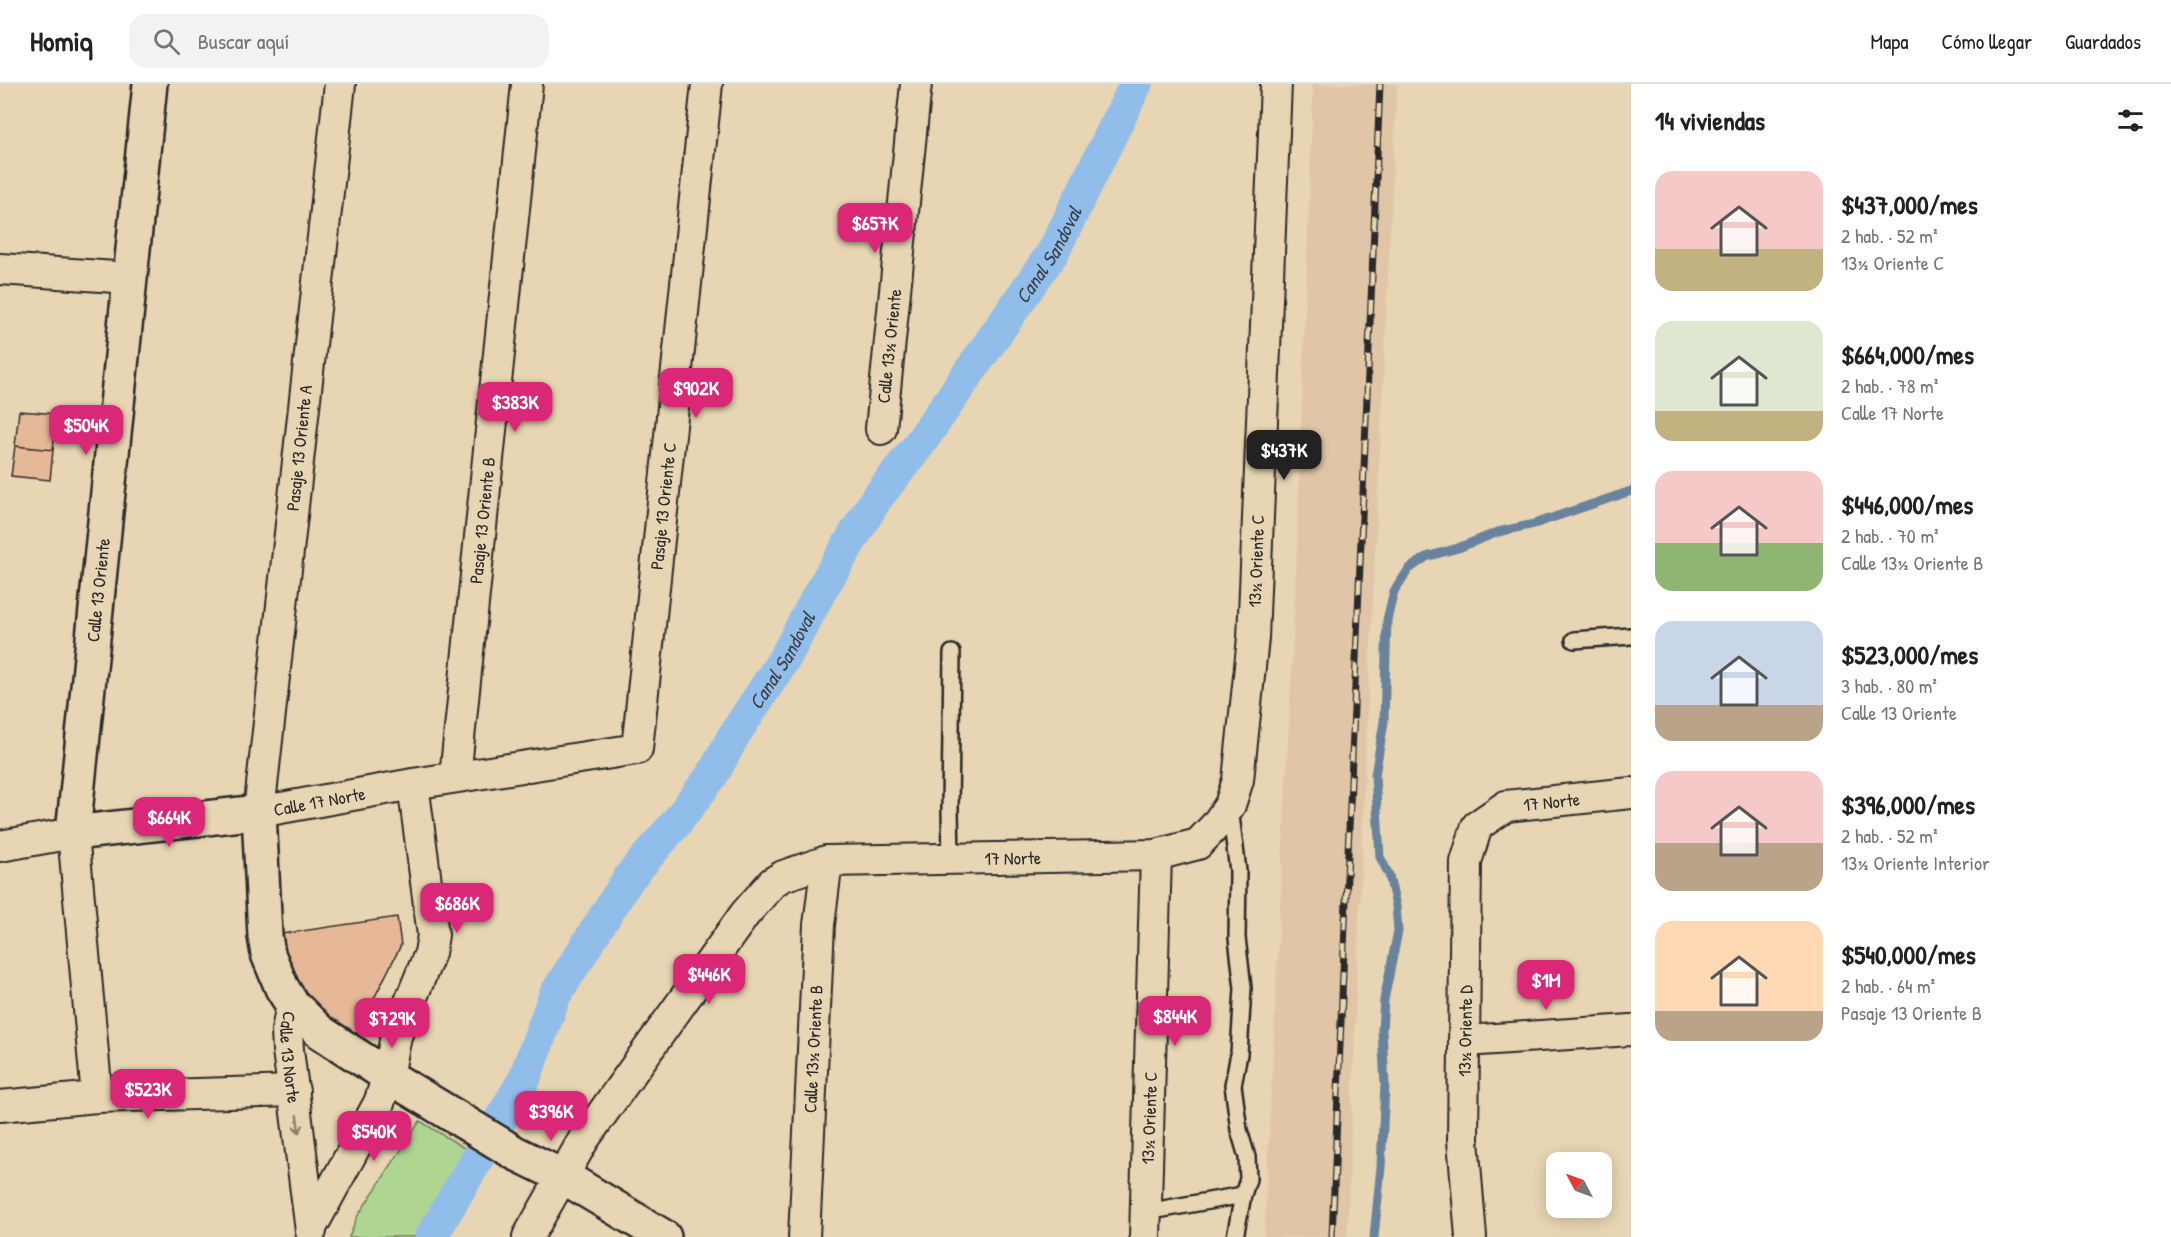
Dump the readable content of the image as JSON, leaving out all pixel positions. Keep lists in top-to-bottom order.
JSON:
{
  "streets": {
    "street": [
      "Calle 13½ Oriente",
      "Pasaje 13 Oriente A",
      "Pasaje 13 Oriente C",
      "Pasaje 13 Oriente B",
      "13½ Oriente C",
      "Calle 13 Oriente",
      "Calle 17 Norte",
      "17 Norte",
      "13½ Oriente D",
      "Calle 13½ Oriente B",
      "Calle 13 Norte"
    ]
  },
  "crossings": [
    ["Pasaje 13 Oriente A", "Calle 17 Norte"],
    ["Pasaje 13 Oriente A", "Calle 13 Norte"],
    ["Pasaje 13 Oriente C", "Calle 17 Norte"],
    ["Pasaje 13 Oriente B", "Calle 17 Norte"],
    ["13½ Oriente C", "17 Norte"],
    ["Calle 13 Oriente", "Calle 17 Norte"],
    ["Calle 17 Norte", "Calle 13 Norte"],
    ["17 Norte", "13½ Oriente D"],
    ["17 Norte", "Calle 13½ Oriente B"]
  ],
  "water": ["Canal Sandoval"],
  "north": "top left",
  "page": {
    "header": "Homiq",
    "search": "Buscar aquí",
    "nav": ["Mapa", "Cómo llegar", "Guardados"],
    "heading": "14 viviendas",
    "list": [
      {
        "name": "$437,000/mes",
        "note": "2 hab. · 52 m² · 13½ Oriente C"
      },
      {
        "name": "$664,000/mes",
        "note": "2 hab. · 78 m² · Calle 17 Norte"
      },
      {
        "name": "$446,000/mes",
        "note": "2 hab. · 70 m² · Calle 13½ Oriente B"
      },
      {
        "name": "$523,000/mes",
        "note": "3 hab. · 80 m² · Calle 13 Oriente"
      },
      {
        "name": "$396,000/mes",
        "note": "2 hab. · 52 m² · 13½ Oriente Interior"
      },
      {
        "name": "$540,000/mes",
        "note": "2 hab. · 64 m² · Pasaje 13 Oriente B"
      }
    ],
    "price": [
      "$657K",
      "$902K",
      "$383K",
      "$504K",
      "$437K",
      "$664K",
      "$686K",
      "$446K",
      "$1M",
      "$844K",
      "$729K",
      "$523K",
      "$396K",
      "$540K"
    ]
  }
}
